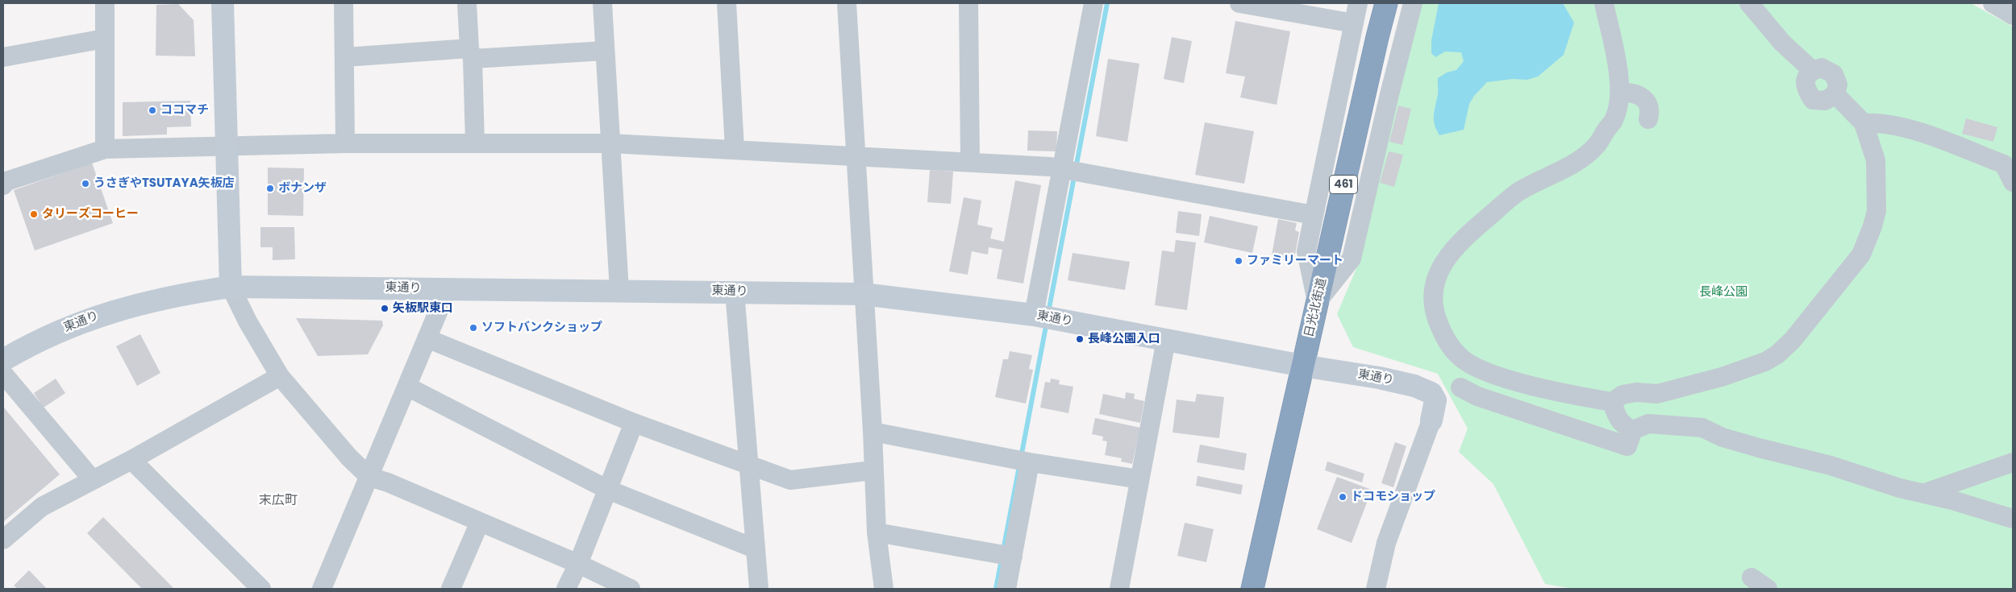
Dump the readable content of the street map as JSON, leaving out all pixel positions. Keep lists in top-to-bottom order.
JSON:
{
  "streets": {
    "highway": ["461", "日光北街道"],
    "street": ["東通り"]
  },
  "crossings": [
    ["東通り", "日光北街道"]
  ],
  "districts": ["末広町"],
  "parks": ["長峰公園"],
  "places": [
    "ココマチ",
    "うさぎやTSUTAYA矢板店",
    "ボナンザ",
    "タリーズコーヒー",
    "ファミリーマート",
    "矢板駅東口",
    "ソフトバンクショップ",
    "長峰公園入口",
    "ドコモショップ"
  ]
}
